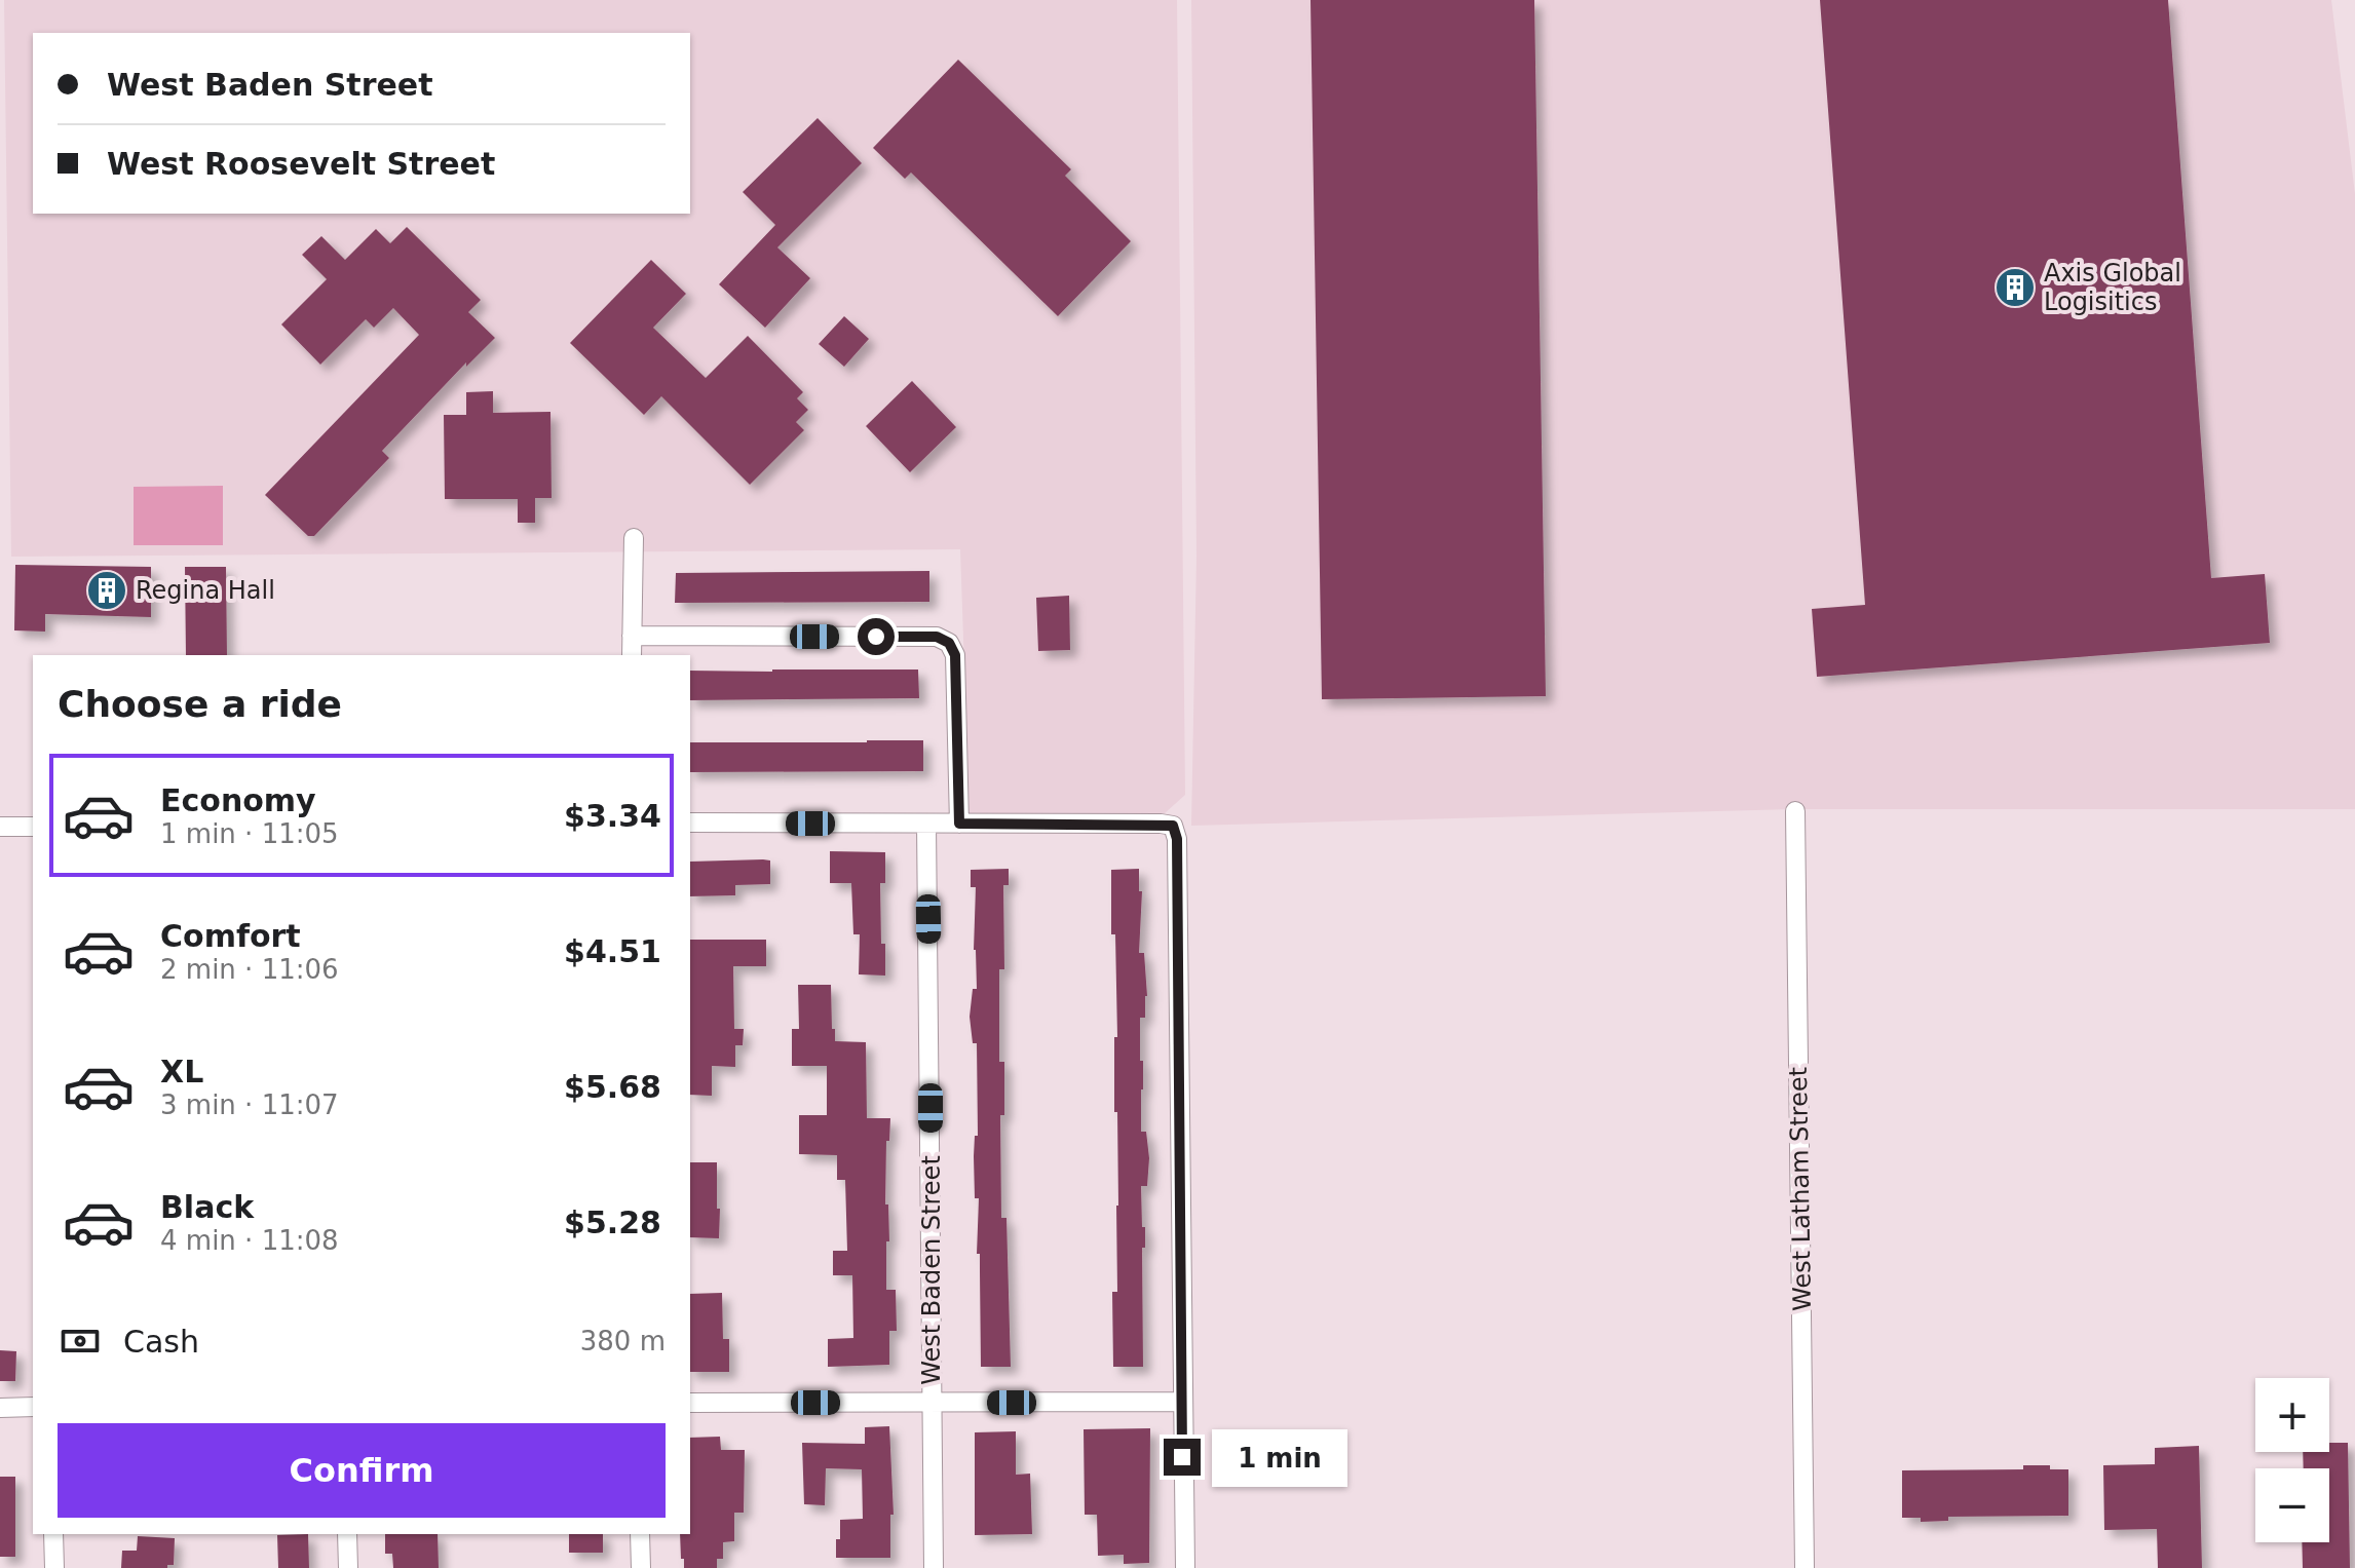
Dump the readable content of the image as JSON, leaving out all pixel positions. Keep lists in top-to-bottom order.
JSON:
{
  "streets": {
    "street": ["West Latham Street", "West Baden Street"]
  },
  "places": {
    "building": ["Axis Global Logisitics", "Regina Hall"]
  },
  "page": {
    "banner": ["West Baden Street", "West Roosevelt Street"],
    "heading": "Choose a ride",
    "list": [
      {
        "name": "Economy",
        "note": "1 min · 11:05",
        "value": "$3.34"
      },
      {
        "name": "Comfort",
        "note": "2 min · 11:06",
        "value": "$4.51"
      },
      {
        "name": "XL",
        "note": "3 min · 11:07",
        "value": "$5.68"
      },
      {
        "name": "Black",
        "note": "4 min · 11:08",
        "value": "$5.28"
      }
    ],
    "pay": ["Cash", "380 m"],
    "map_buttons": ["+", "−"],
    "buttons": "Confirm",
    "bubble": "1 min"
  }
}
